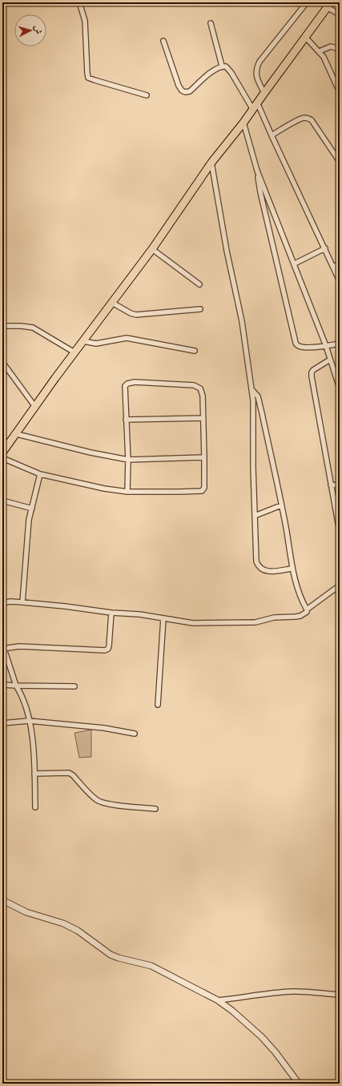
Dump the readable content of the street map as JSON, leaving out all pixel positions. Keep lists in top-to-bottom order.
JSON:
{
  "north": "right"
}
